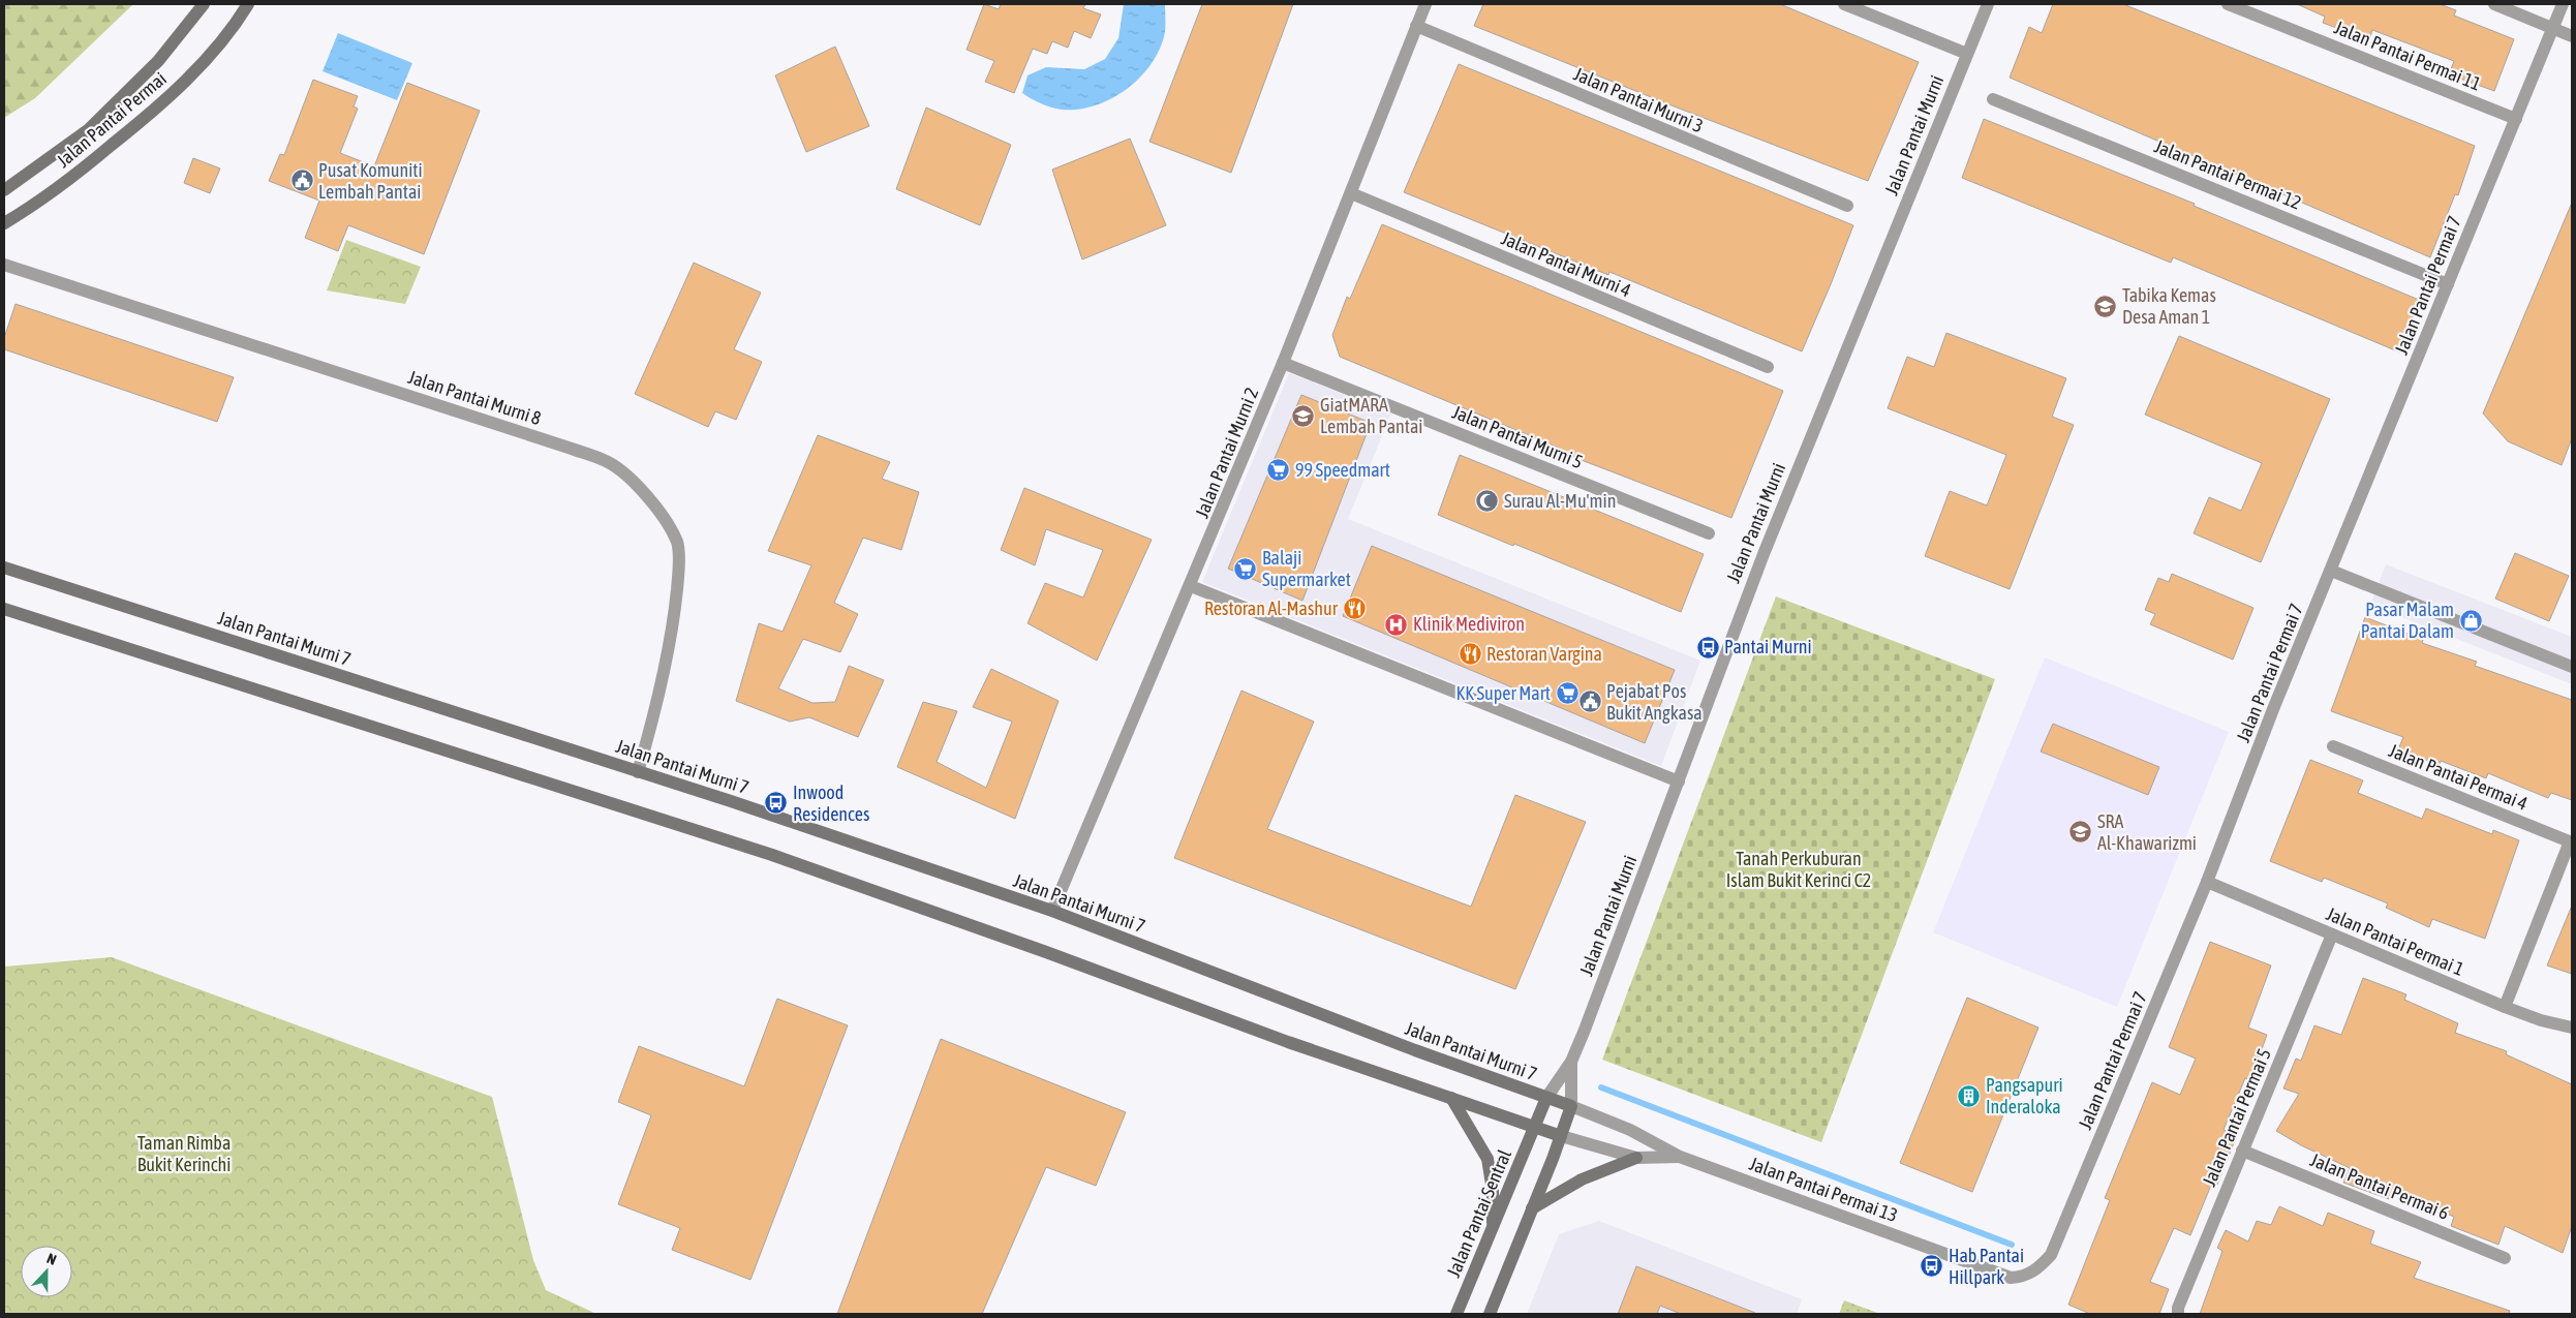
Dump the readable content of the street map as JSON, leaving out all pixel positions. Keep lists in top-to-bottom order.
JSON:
{
  "streets": {
    "main road": ["Jalan Pantai Permai", "Jalan Pantai Murni 7", "Jalan Pantai Sentral"],
    "street": [
      "Jalan Pantai Permai 11",
      "Jalan Pantai Murni 3",
      "Jalan Pantai Murni",
      "Jalan Pantai Permai 12",
      "Jalan Pantai Murni 4",
      "Jalan Pantai Permai 7",
      "Jalan Pantai Murni 8",
      "Jalan Pantai Murni 5",
      "Jalan Pantai Murni 2",
      "Jalan Pantai Permai 4",
      "Jalan Pantai Permai 1",
      "Jalan Pantai Permai 5",
      "Jalan Pantai Permai 6",
      "Jalan Pantai Permai 13"
    ]
  },
  "crossings": [
    ["Jalan Pantai Permai 11", "Jalan Pantai Permai 7"],
    ["Jalan Pantai Murni 3", "Jalan Pantai Murni 2"],
    ["Jalan Pantai Murni", "Jalan Pantai Murni 7"],
    ["Jalan Pantai Murni", "Jalan Pantai Permai 13"],
    ["Jalan Pantai Murni", "Jalan Pantai Sentral"],
    ["Jalan Pantai Permai 12", "Jalan Pantai Permai 7"],
    ["Jalan Pantai Murni 4", "Jalan Pantai Murni 2"],
    ["Jalan Pantai Permai 7", "Jalan Pantai Permai 1"],
    ["Jalan Pantai Permai 7", "Jalan Pantai Permai 13"],
    ["Jalan Pantai Murni 8", "Jalan Pantai Murni 7"],
    ["Jalan Pantai Murni 5", "Jalan Pantai Murni 2"],
    ["Jalan Pantai Murni 2", "Jalan Pantai Murni 7"],
    ["Jalan Pantai Murni 7", "Jalan Pantai Permai 13"],
    ["Jalan Pantai Murni 7", "Jalan Pantai Sentral"],
    ["Jalan Pantai Permai 4", "Jalan Pantai Permai 1"],
    ["Jalan Pantai Permai 1", "Jalan Pantai Permai 5"],
    ["Jalan Pantai Permai 5", "Jalan Pantai Permai 6"]
  ],
  "parks": ["Tanah Perkuburan Islam Bukit Kerinci C2", "Taman Rimba Bukit Kerinchi"],
  "places": {
    "public building": ["Pusat Komuniti Lembah Pantai", "Pejabat Pos Bukit Angkasa"],
    "school or university": ["Tabika Kemas Desa Aman 1", "GiatMARA Lembah Pantai", "SRA Al-Khawarizmi"],
    "supermarket": ["99 Speedmart", "Balaji Supermarket", "KK Super Mart"],
    "mosque": ["Surau Al-Mu'min"],
    "restaurant": ["Restoran Al-Mashur", "Restoran Vargina"],
    "shop": ["Pasar Malam Pantai Dalam"],
    "hospital": ["Klinik Mediviron"],
    "bus stop": ["Pantai Murni", "Inwood Residences", "Hab Pantai Hillpark"],
    "building": ["Pangsapuri Inderaloka"]
  },
  "north": "top"
}
